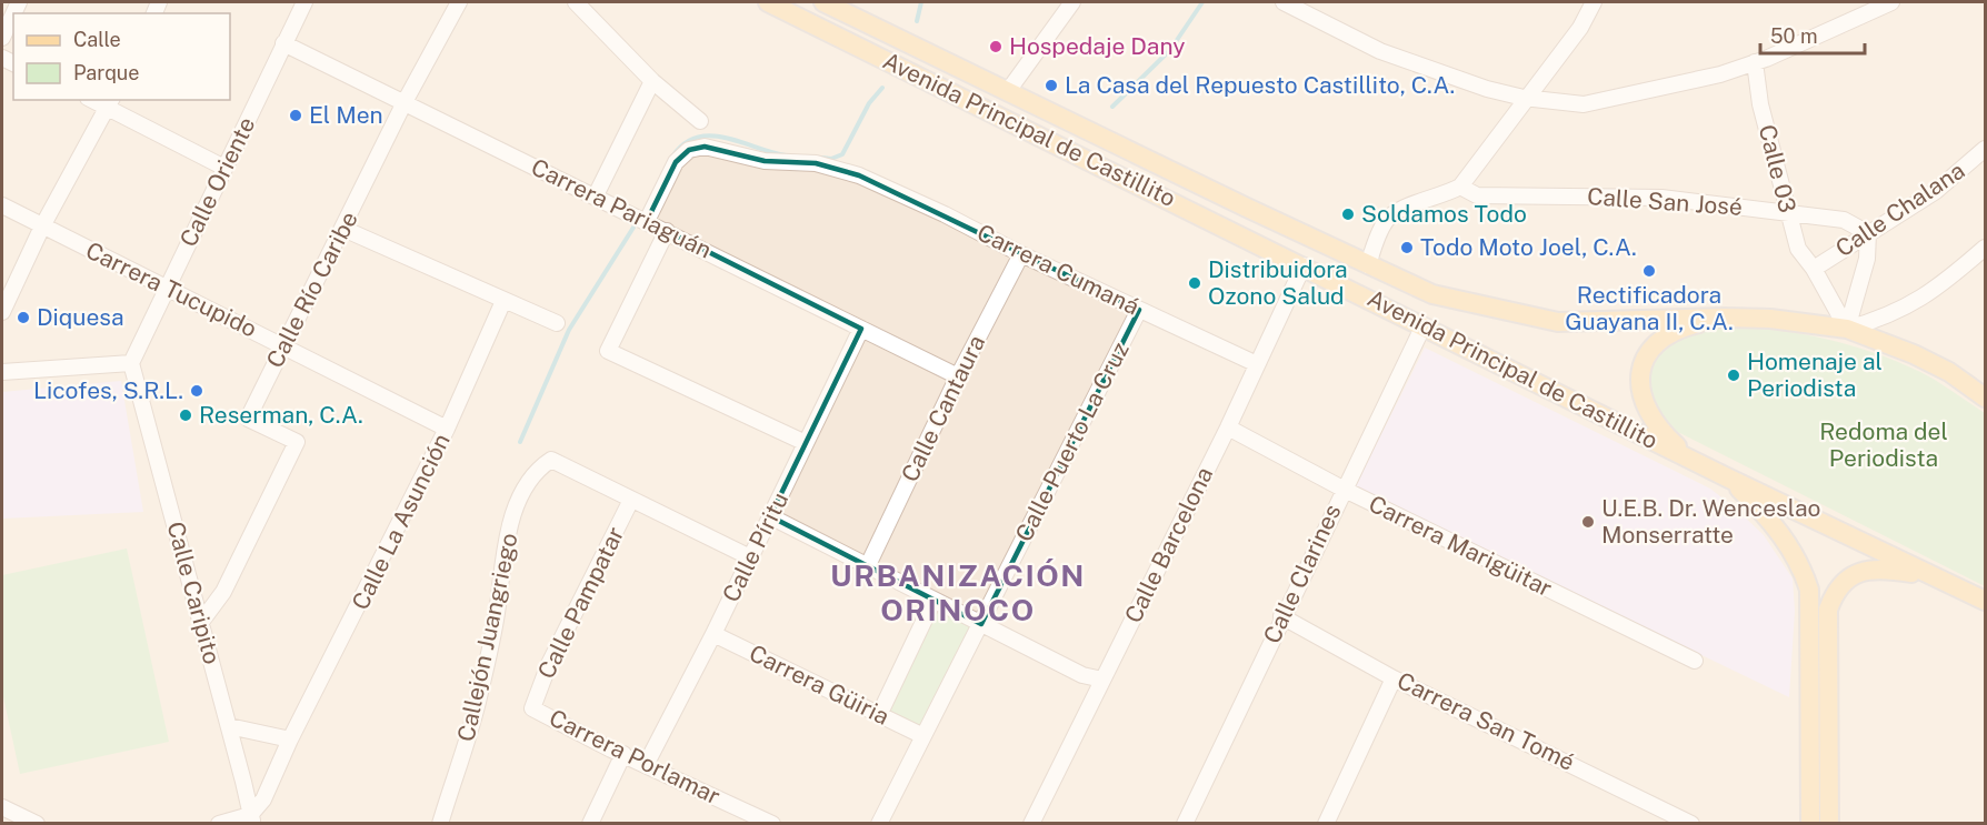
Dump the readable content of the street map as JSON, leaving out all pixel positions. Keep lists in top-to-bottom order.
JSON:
{
  "streets": {
    "main road": ["Avenida Principal de Castillito"],
    "street": [
      "Calle 03",
      "Calle Oriente",
      "Calle San José",
      "Carrera Pariaguán",
      "Calle Chalana",
      "Carrera Cumaná",
      "Carrera Tucupido",
      "Calle Río Caribe",
      "Calle Cantaura",
      "Calle Puerto La Cruz",
      "Calle La Asunción",
      "Calle Barcelona",
      "Carrera Marigüitar",
      "Calle Píritu",
      "Calle Clarines",
      "Calle Caripito",
      "Calle Pampatar",
      "Callejón Juangriego",
      "Carrera Güiria",
      "Carrera San Tomé",
      "Carrera Porlamar"
    ]
  },
  "crossings": [
    ["Avenida Principal de Castillito", "Calle 03"],
    ["Avenida Principal de Castillito", "Calle Barcelona"],
    ["Avenida Principal de Castillito", "Calle Clarines"],
    ["Calle 03", "Calle San José"],
    ["Calle 03", "Calle Chalana"],
    ["Calle Oriente", "Carrera Pariaguán"],
    ["Calle Oriente", "Carrera Tucupido"],
    ["Calle Oriente", "Calle Caripito"],
    ["Calle San José", "Calle Chalana"],
    ["Carrera Pariaguán", "Carrera Cumaná"],
    ["Carrera Pariaguán", "Calle Río Caribe"],
    ["Carrera Pariaguán", "Calle Cantaura"],
    ["Carrera Pariaguán", "Calle Píritu"],
    ["Carrera Cumaná", "Calle Cantaura"],
    ["Carrera Cumaná", "Calle Puerto La Cruz"],
    ["Carrera Cumaná", "Calle Barcelona"],
    ["Carrera Tucupido", "Calle Río Caribe"],
    ["Carrera Tucupido", "Calle La Asunción"],
    ["Calle Río Caribe", "Calle Caripito"],
    ["Calle Puerto La Cruz", "Carrera Güiria"],
    ["Calle La Asunción", "Calle Caripito"],
    ["Calle Barcelona", "Carrera Marigüitar"],
    ["Carrera Marigüitar", "Calle Clarines"],
    ["Calle Píritu", "Carrera Güiria"],
    ["Calle Píritu", "Carrera Porlamar"],
    ["Calle Clarines", "Carrera San Tomé"],
    ["Calle Pampatar", "Callejón Juangriego"],
    ["Calle Pampatar", "Carrera Porlamar"]
  ],
  "districts": ["URBANIZACIÓN ORINOCO"],
  "parks": ["Redoma del Periodista"],
  "places": [
    "Hospedaje Dany",
    "La Casa del Repuesto Castillito, C.A.",
    "El Men",
    "Soldamos Todo",
    "Todo Moto Joel, C.A.",
    "Rectificadora Guayana II, C.A.",
    "Distribuidora Ozono Salud",
    "Diquesa",
    "Homenaje al Periodista",
    "Licofes, S.R.L.",
    "Reserman, C.A.",
    "U.E.B. Dr. Wenceslao Monserratte"
  ],
  "legend": ["Calle", "Parque"],
  "scale_bar": "50 m"
}
